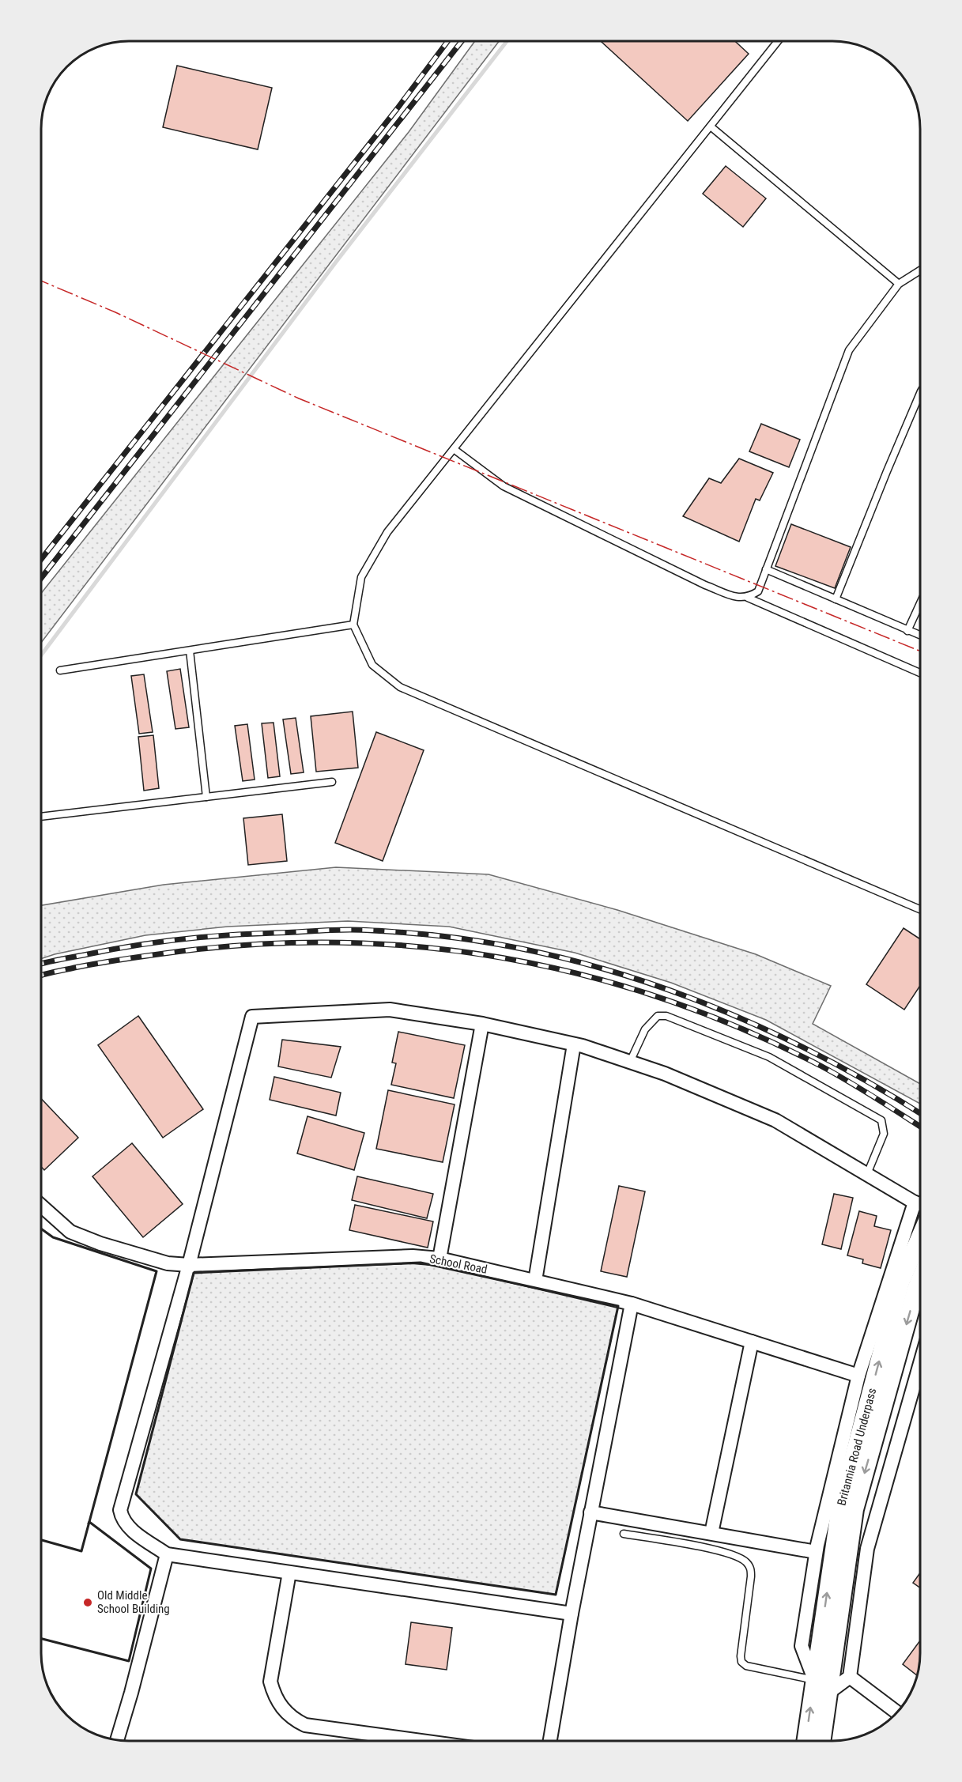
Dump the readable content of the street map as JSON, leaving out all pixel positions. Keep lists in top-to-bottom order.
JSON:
{
  "streets": {
    "main road": ["Britannia Road Underpass"],
    "street": ["School Road"]
  },
  "places": ["Old Middle School Building"]
}
